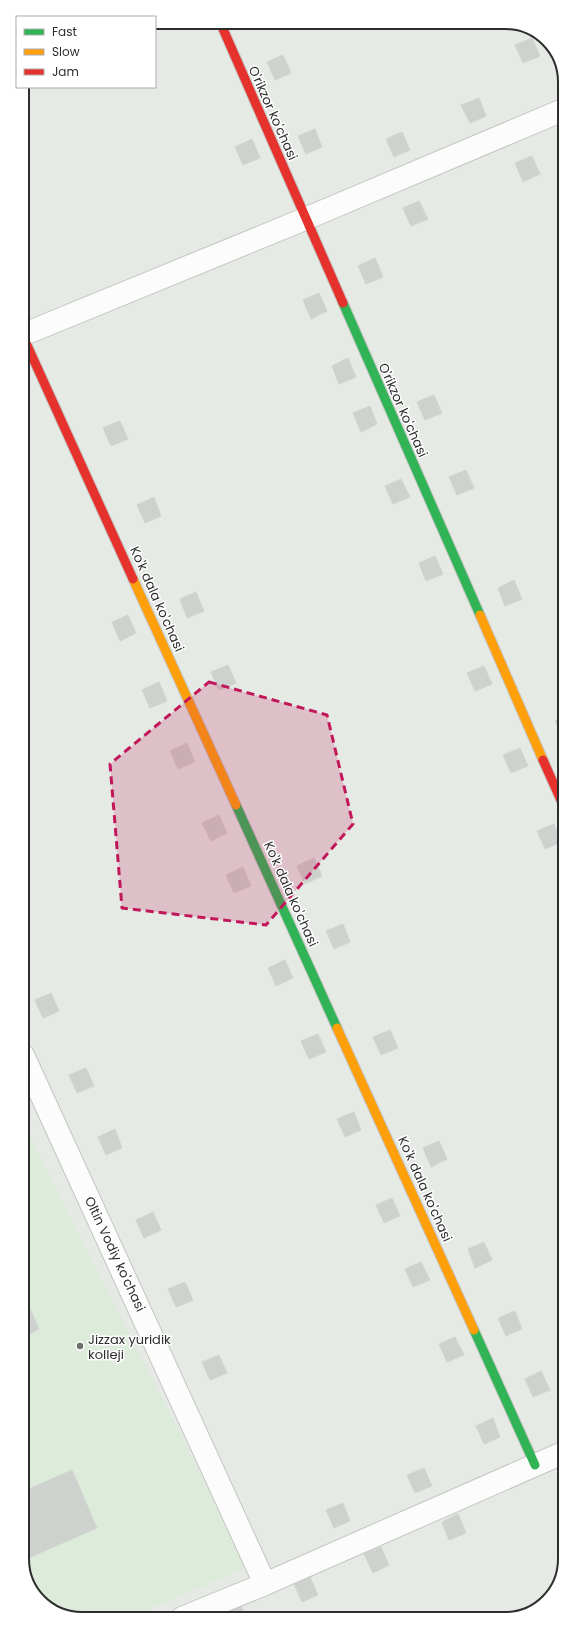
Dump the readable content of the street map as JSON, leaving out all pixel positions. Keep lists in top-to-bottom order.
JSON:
{
  "streets": {
    "street": ["O'rikzor ko'chasi", "Ko'k dala ko'chasi", "Oltin Vodiy ko'chasi"]
  },
  "places": ["Jizzax yuridik kolleji"],
  "legend": ["Fast", "Slow", "Jam"]
}
